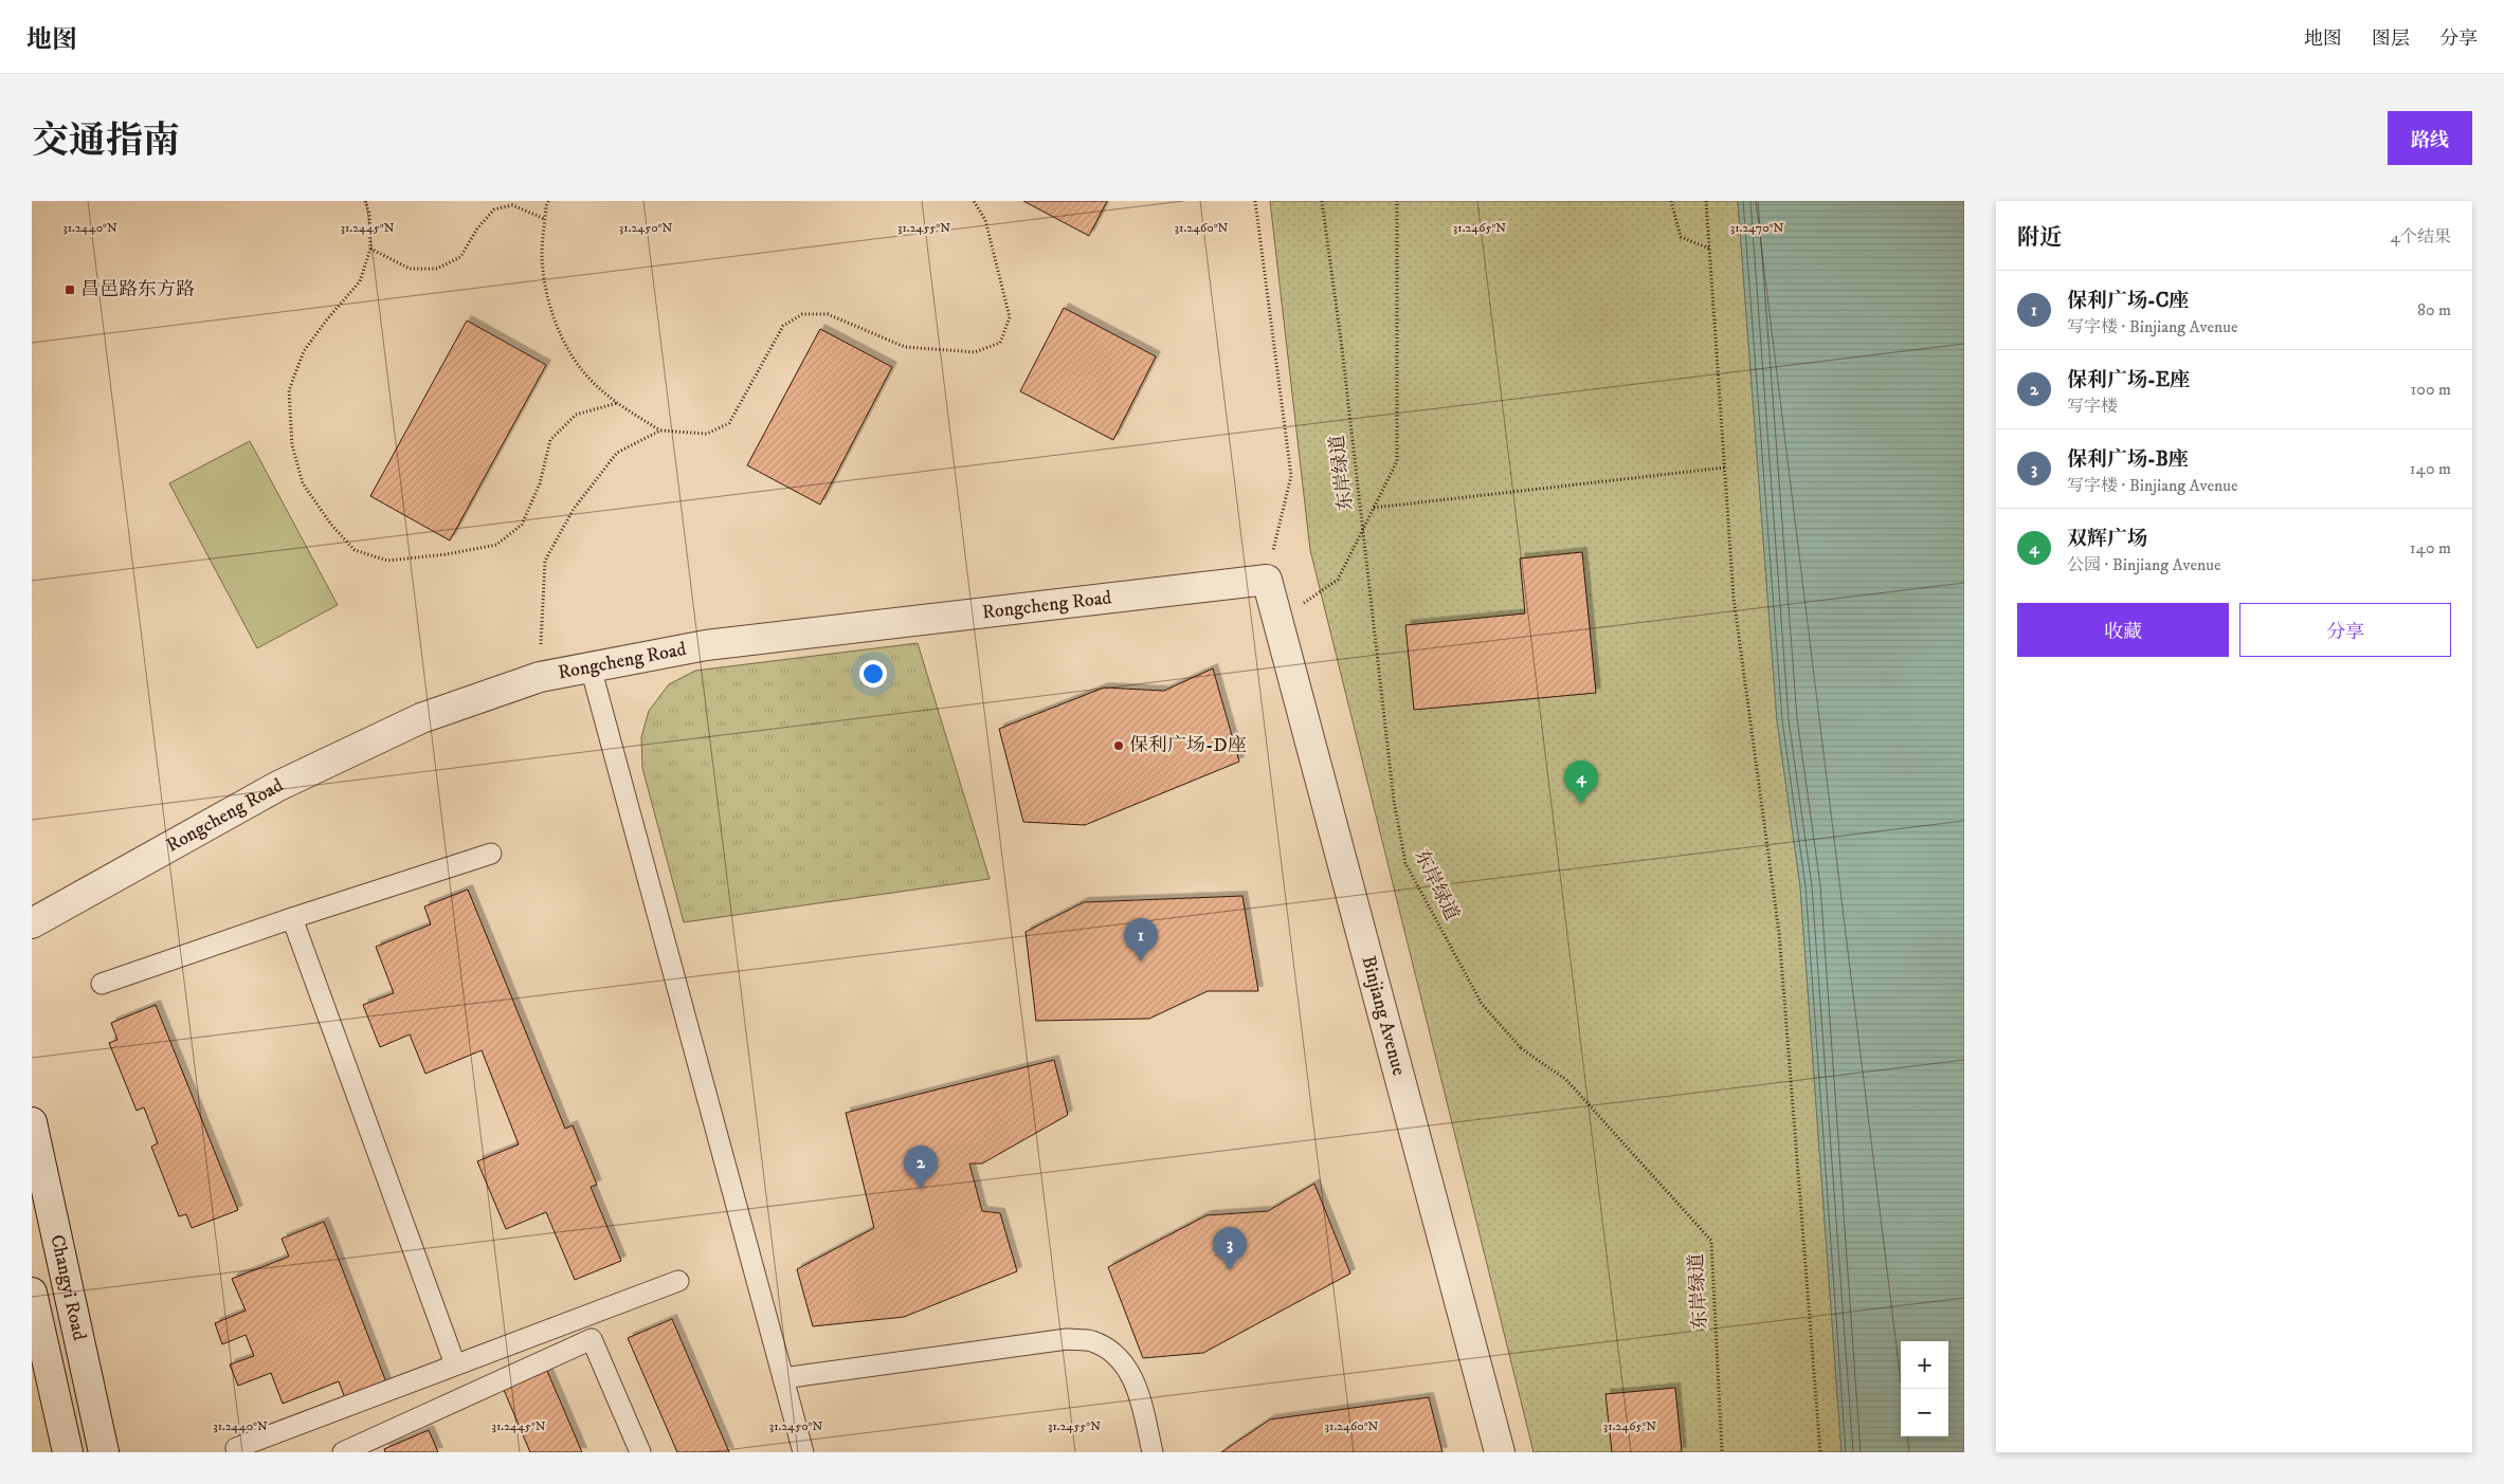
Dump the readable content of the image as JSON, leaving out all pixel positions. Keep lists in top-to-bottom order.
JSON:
{
  "streets": {
    "street": ["Rongcheng Road", "Binjiang Avenue", "Changyi Road"],
    "path": ["东岸绿道"]
  },
  "crossings": [
    ["Rongcheng Road", "Binjiang Avenue"]
  ],
  "places": {
    "transit": ["昌邑路东方路"],
    "other": ["保利广场-D座"]
  },
  "page": {
    "header": "地图",
    "nav": ["地图", "图层", "分享"],
    "title": "交通指南",
    "buttons": [
      "路线",
      ["收藏", "分享"]
    ],
    "heading": ["附近", "4个结果"],
    "list": [
      {
        "mark": "1",
        "name": "保利广场-C座",
        "note": "写字楼 · Binjiang Avenue",
        "value": "80 m"
      },
      {
        "mark": "2",
        "name": "保利广场-E座",
        "note": "写字楼",
        "value": "100 m"
      },
      {
        "mark": "3",
        "name": "保利广场-B座",
        "note": "写字楼 · Binjiang Avenue",
        "value": "140 m"
      },
      {
        "mark": "4",
        "name": "双辉广场",
        "note": "公园 · Binjiang Avenue",
        "value": "140 m"
      }
    ],
    "pins": [
      "4",
      "1",
      "2",
      "3"
    ],
    "map_buttons": ["+", "−"]
  },
  "coordinates": [
    "31.2440°N",
    "31.2445°N",
    "31.2450°N",
    "31.2455°N",
    "31.2460°N",
    "31.2465°N",
    "31.2470°N"
  ]
}
